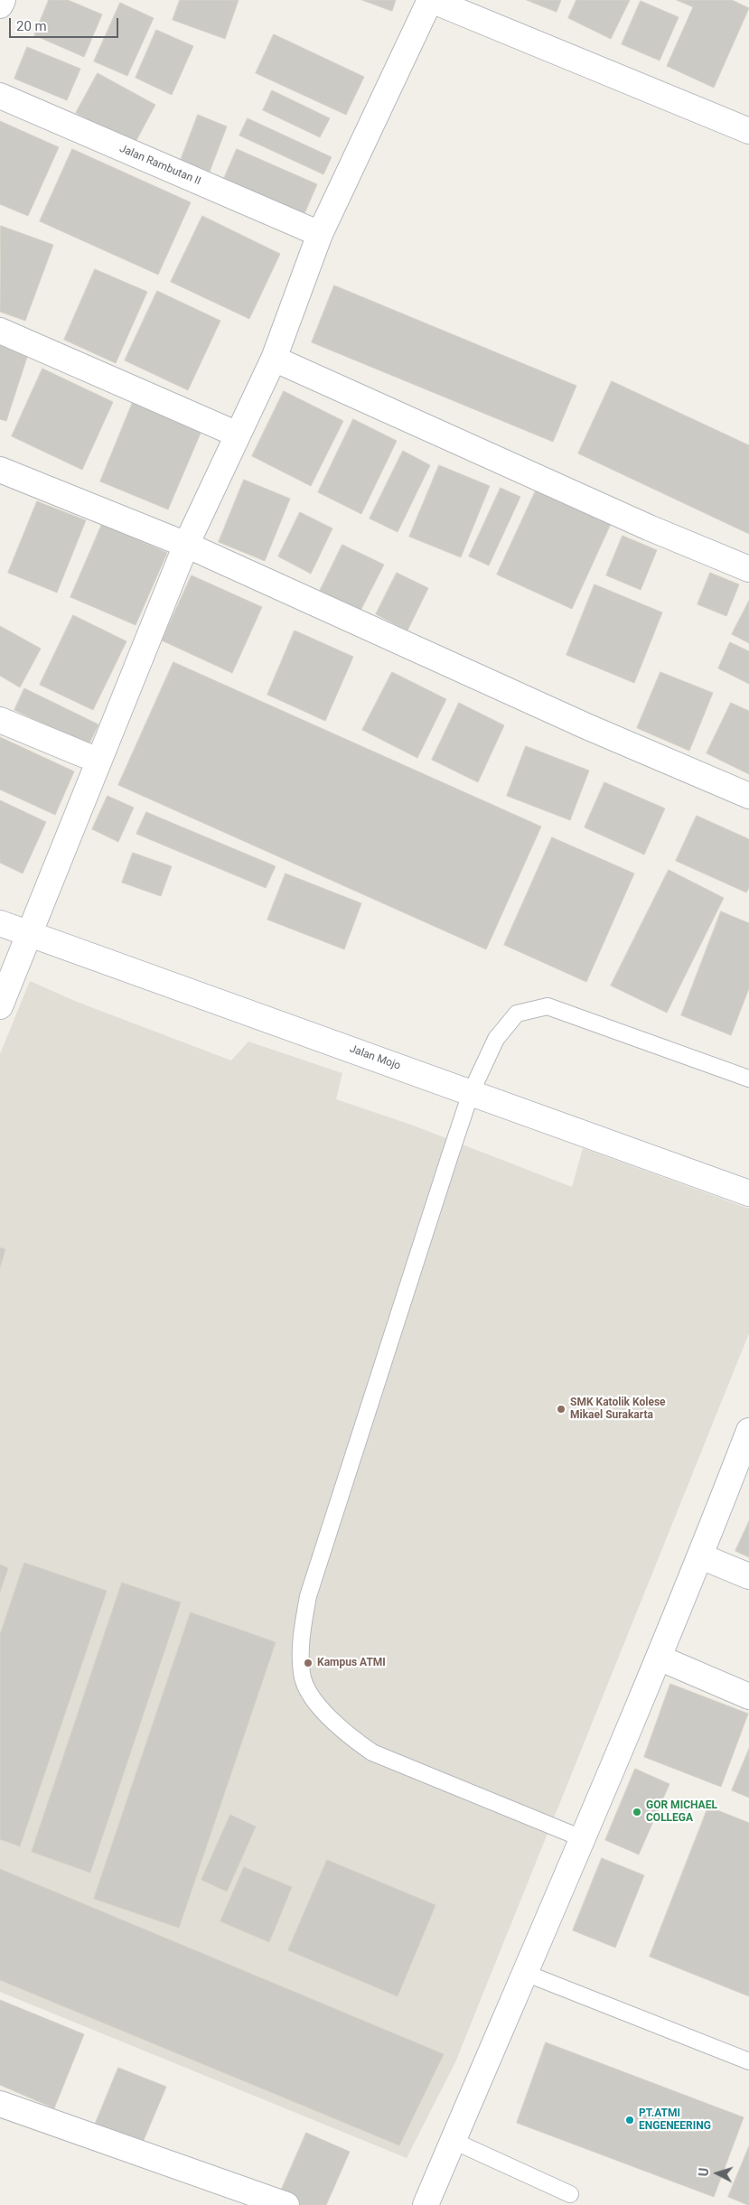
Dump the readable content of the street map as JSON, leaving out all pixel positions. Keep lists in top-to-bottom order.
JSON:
{
  "streets": {
    "street": ["Jalan Rambutan II", "Jalan Mojo"]
  },
  "places": [
    "SMK Katolik Kolese Mikael Surakarta",
    "Kampus ATMI",
    "GOR MICHAEL COLLEGA",
    "PT.ATMI ENGENEERING"
  ],
  "scale_bar": "20 m",
  "north": "left"
}
